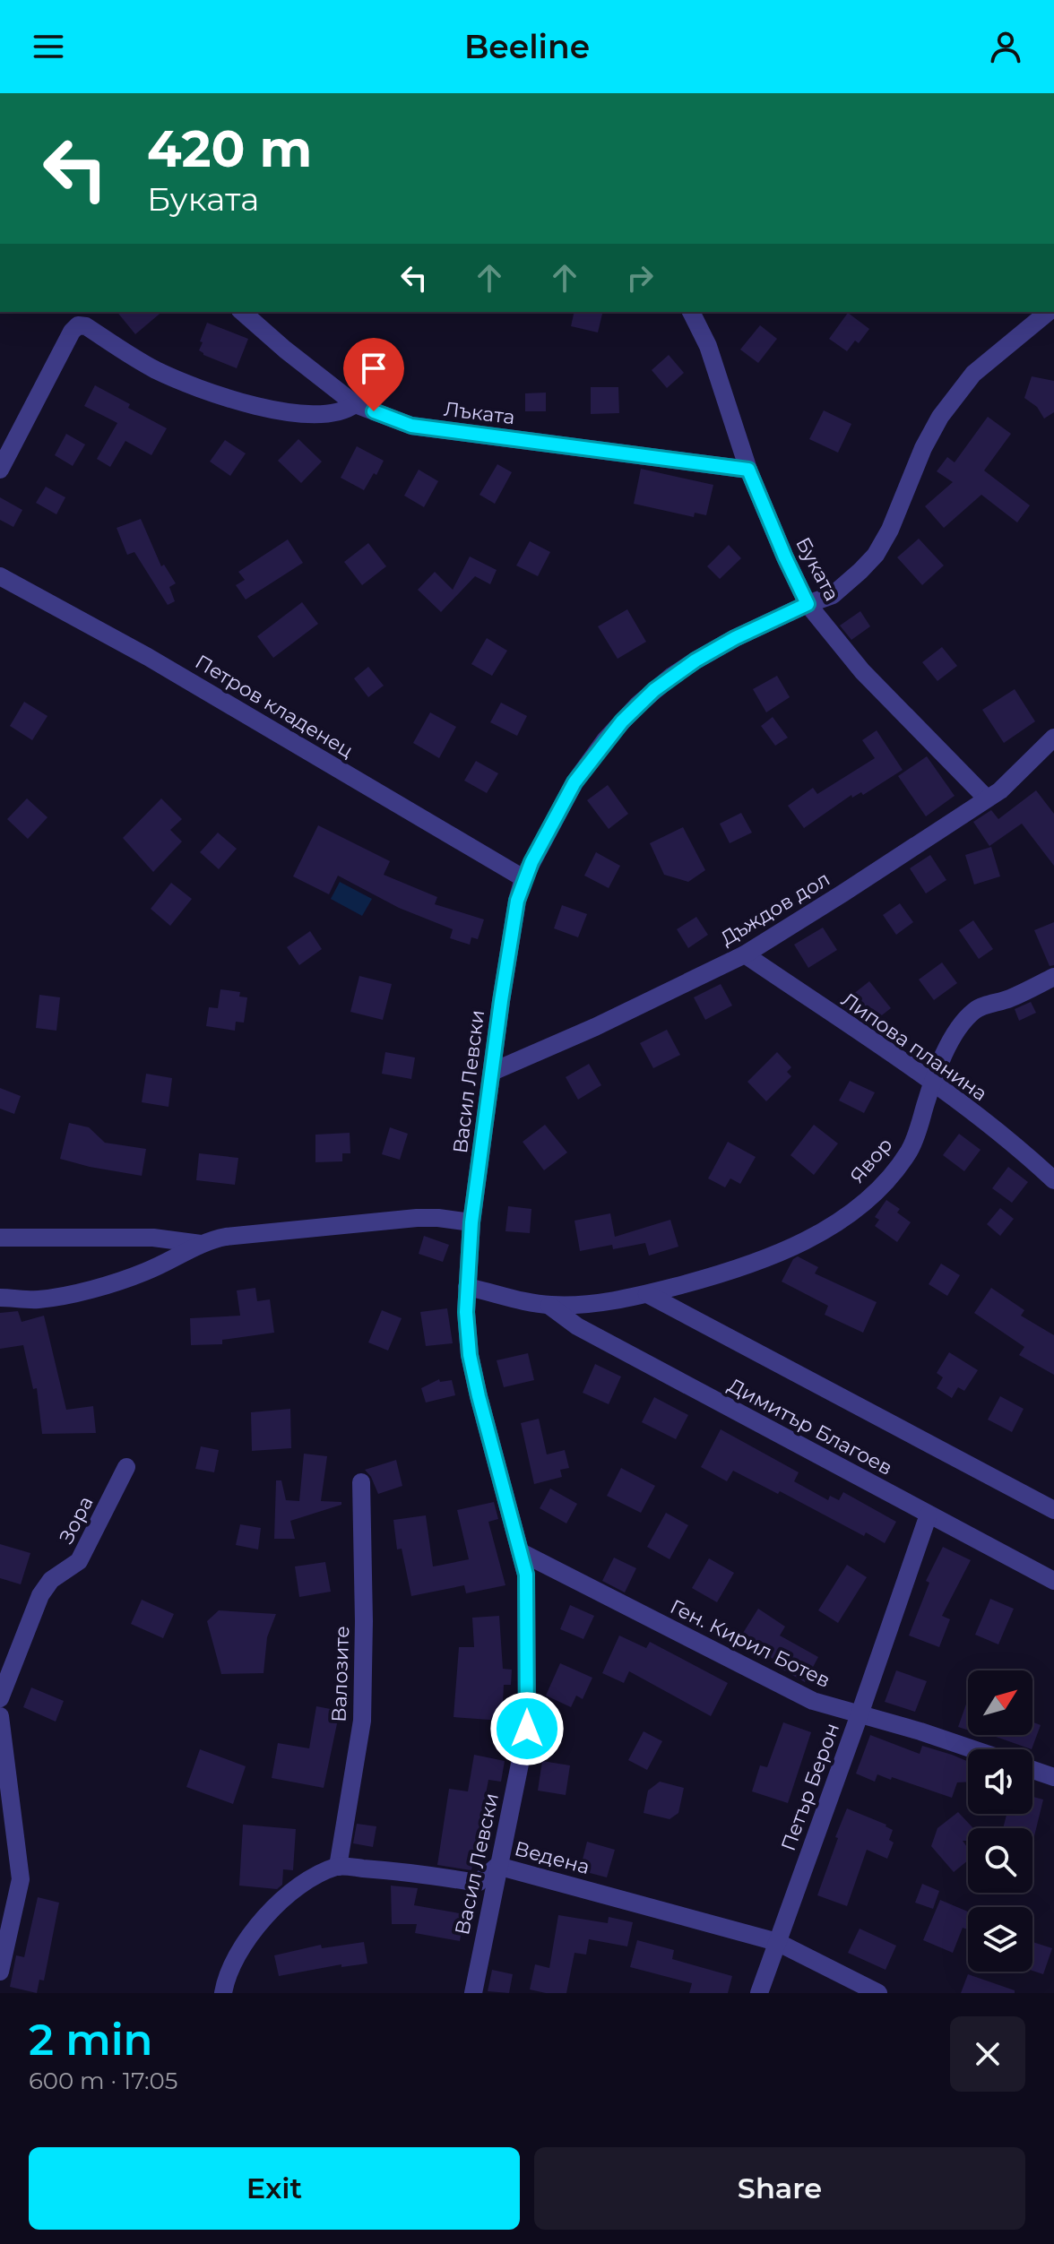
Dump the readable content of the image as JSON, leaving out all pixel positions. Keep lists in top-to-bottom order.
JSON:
{
  "streets": {
    "street": [
      "Лъката",
      "Буката",
      "Петров кладенец",
      "Дъждов дол",
      "Липова планина",
      "Васил Левски",
      "Явор",
      "Димитър Благоев",
      "Зора",
      "Ген. Кирил Ботев",
      "Валозите",
      "Петър Берон",
      "Ведена"
    ]
  },
  "crossings": [
    ["Лъката", "Буката"],
    ["Буката", "Дъждов дол"],
    ["Буката", "Васил Левски"],
    ["Петров кладенец", "Васил Левски"],
    ["Дъждов дол", "Липова планина"],
    ["Дъждов дол", "Васил Левски"],
    ["Липова планина", "Явор"],
    ["Васил Левски", "Димитър Благоев"],
    ["Васил Левски", "Ген. Кирил Ботев"],
    ["Васил Левски", "Ведена"],
    ["Явор", "Димитър Благоев"],
    ["Димитър Благоев", "Петър Берон"],
    ["Ген. Кирил Ботев", "Петър Берон"],
    ["Валозите", "Ведена"],
    ["Петър Берон", "Ведена"]
  ],
  "north": "top right",
  "page": {
    "header": "Beeline",
    "turn": ["420 m", "Буката"],
    "heading": ["2 min", "600 m · 17:05"],
    "buttons": ["Exit", "Share"]
  }
}
